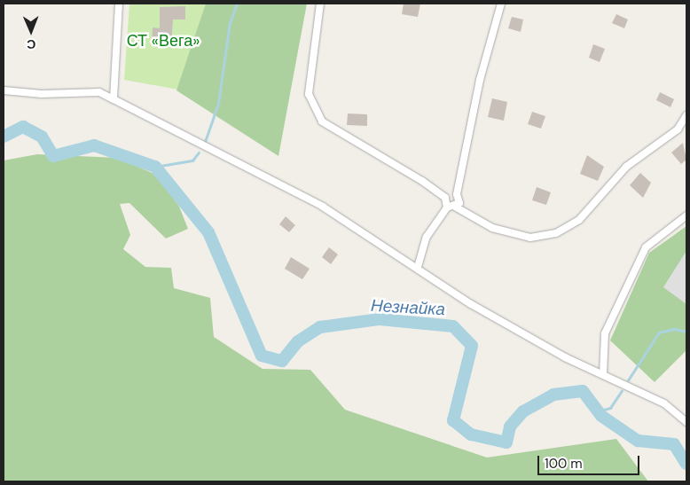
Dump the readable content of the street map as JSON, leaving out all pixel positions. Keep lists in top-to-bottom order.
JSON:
{
  "water": ["Незнайка"],
  "parks": ["СТ «Вега»"],
  "scale_bar": "100 m",
  "north": "bottom"
}
